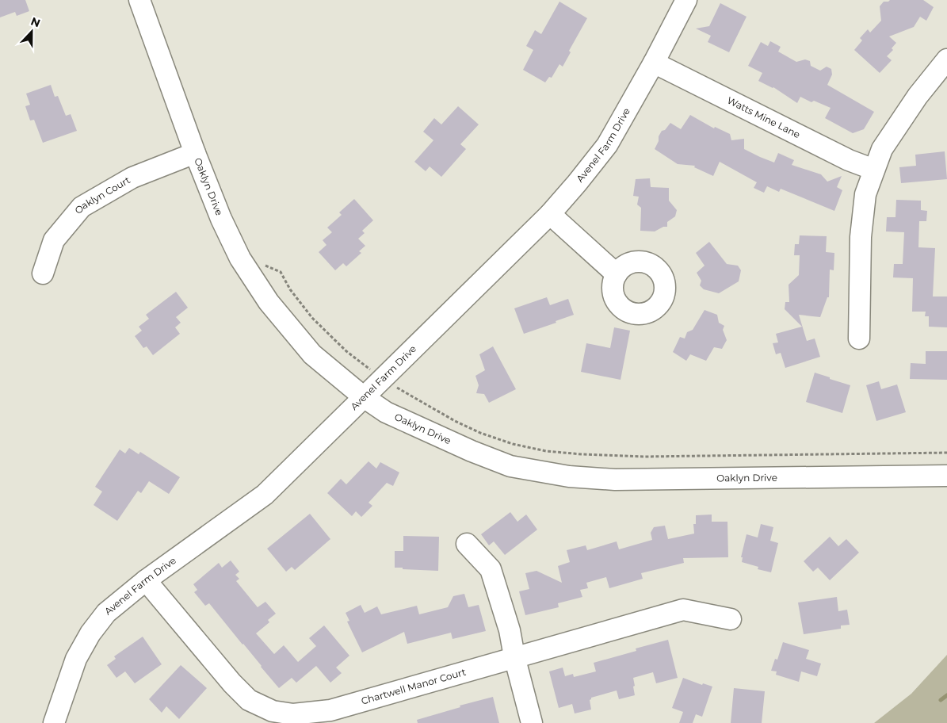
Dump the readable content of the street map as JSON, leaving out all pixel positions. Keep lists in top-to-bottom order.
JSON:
{
  "streets": {
    "street": [
      "Watts Mine Lane",
      "Avenel Farm Drive",
      "Oaklyn Drive",
      "Oaklyn Court",
      "Chartwell Manor Court"
    ]
  },
  "crossings": [
    ["Watts Mine Lane", "Avenel Farm Drive"],
    ["Avenel Farm Drive", "Oaklyn Drive"],
    ["Avenel Farm Drive", "Chartwell Manor Court"],
    ["Oaklyn Drive", "Oaklyn Court"]
  ],
  "north": "top"
}
